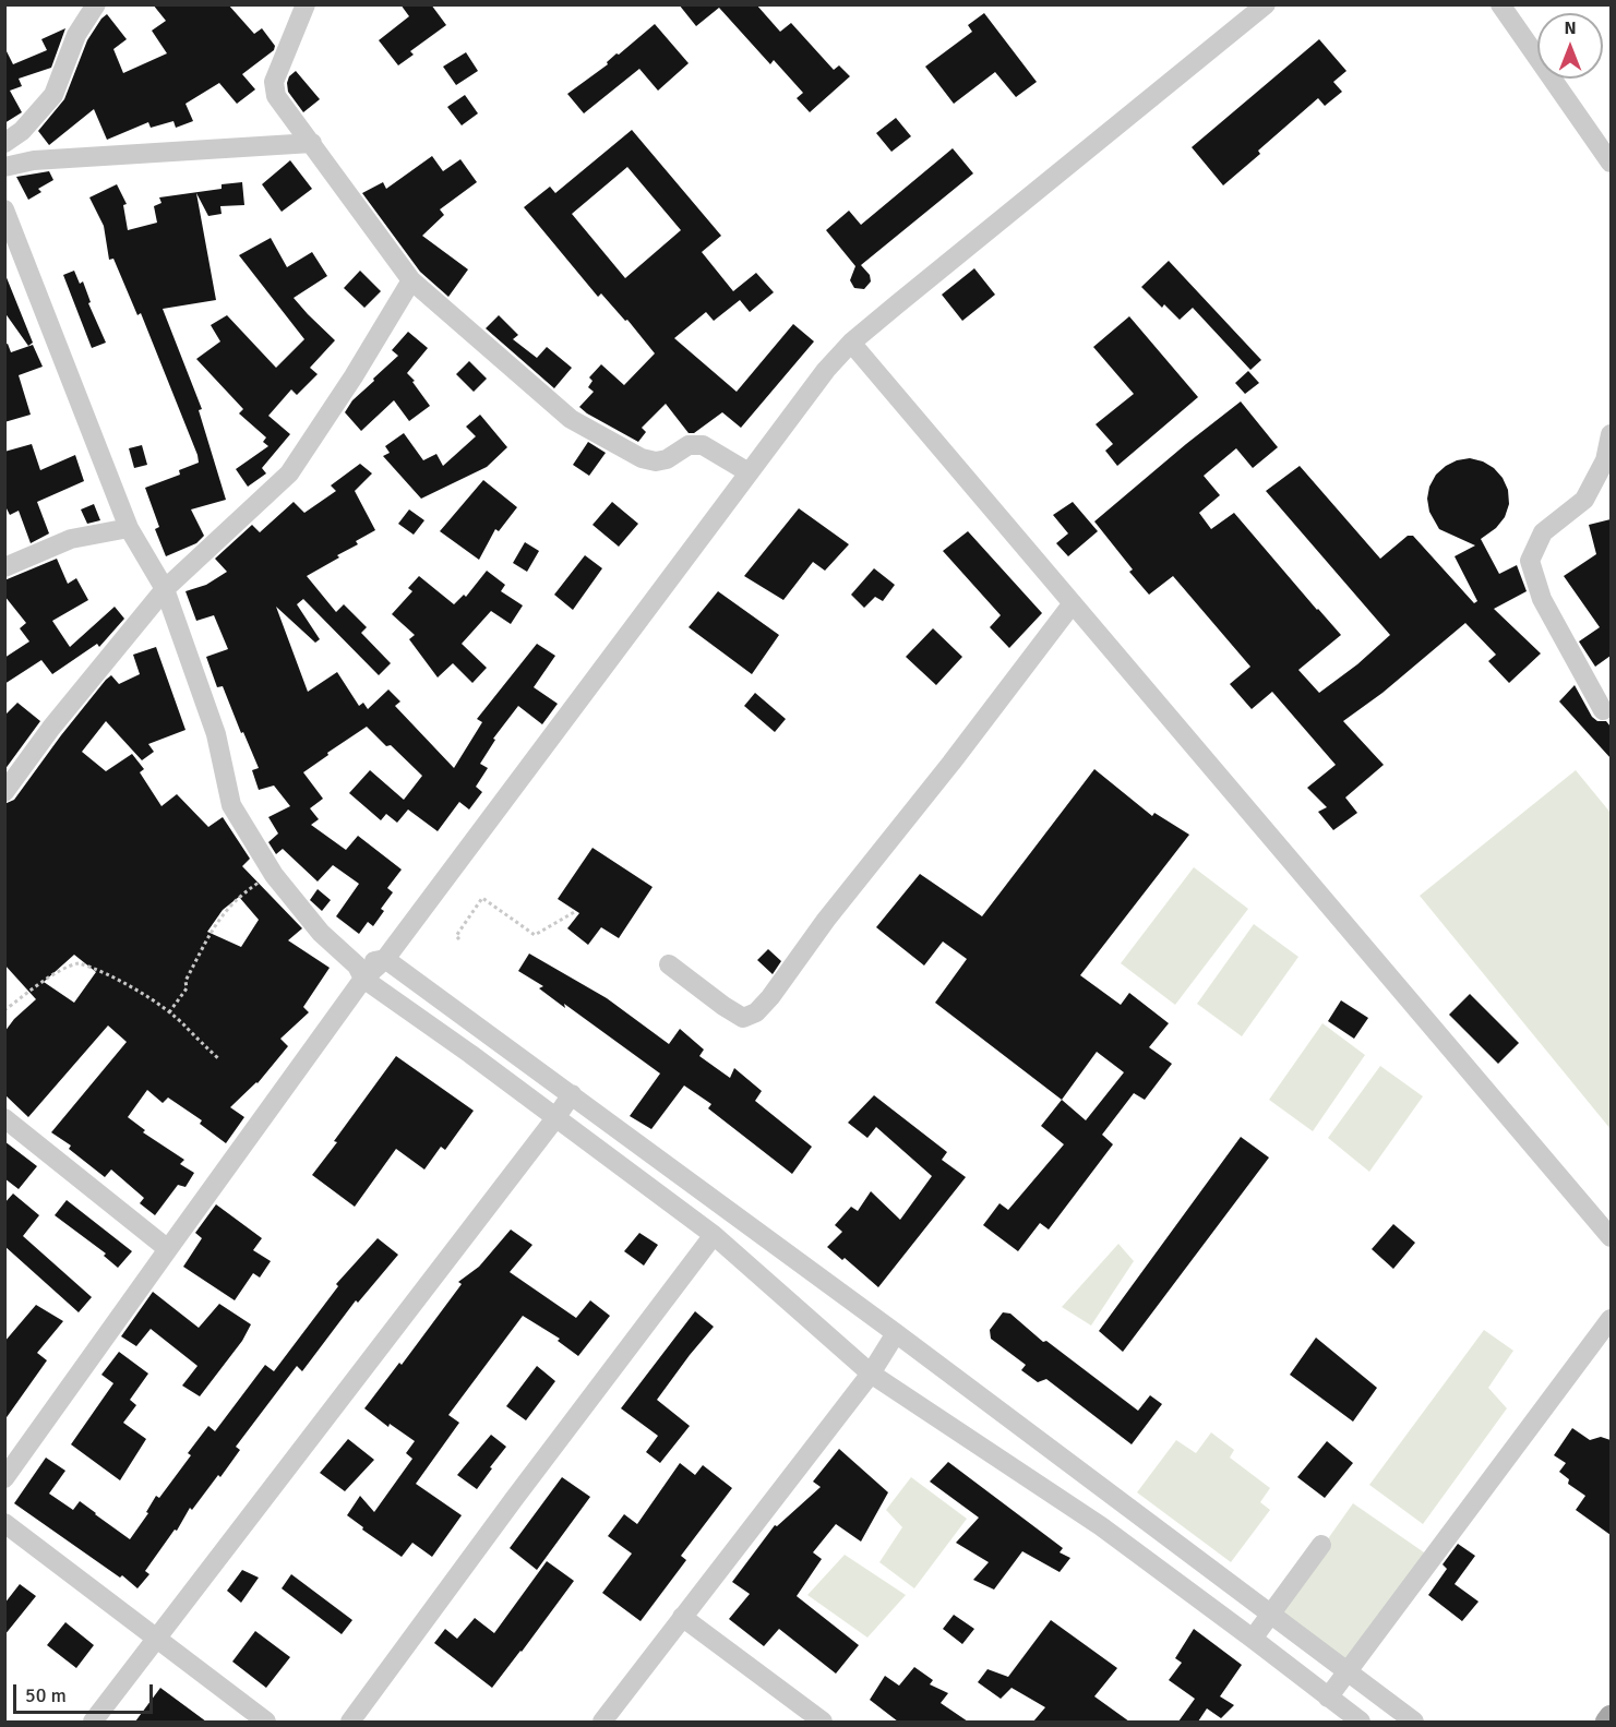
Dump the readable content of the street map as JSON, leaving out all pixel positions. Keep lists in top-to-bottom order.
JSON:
{
  "scale_bar": "50 m",
  "north": "top"
}
